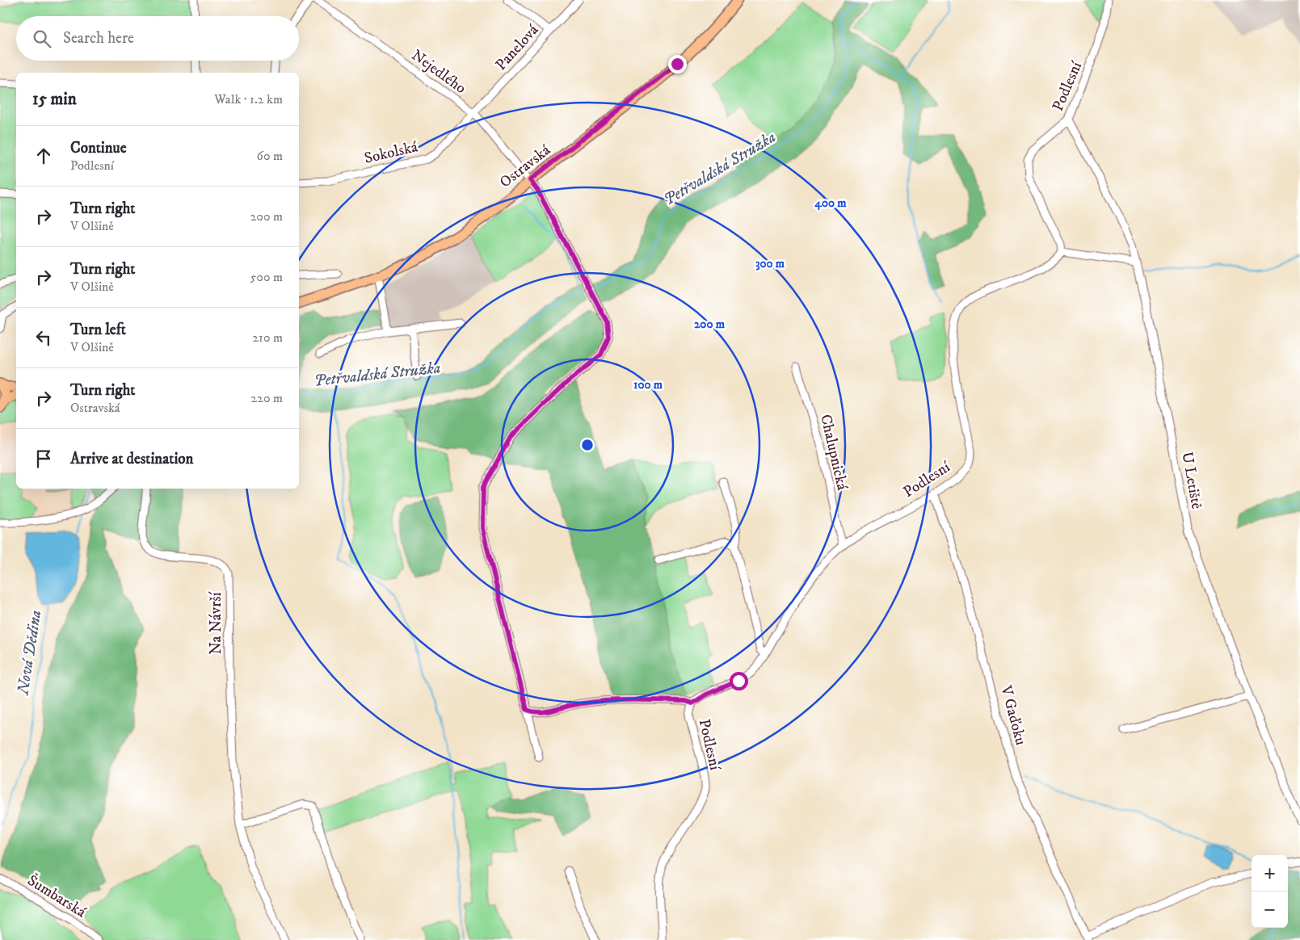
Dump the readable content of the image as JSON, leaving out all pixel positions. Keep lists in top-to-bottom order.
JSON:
{
  "streets": {
    "main road": ["Ostravská"],
    "street": [
      "Panelová",
      "Nejedlého",
      "Podlesní",
      "Sokolská",
      "Chalupnická",
      "U Letiště",
      "Na Návrší",
      "V Gaďoku",
      "Šumbarská"
    ]
  },
  "crossings": [
    ["Panelová", "Nejedlého"],
    ["Panelová", "Sokolská"],
    ["Nejedlého", "Sokolská"],
    ["Nejedlého", "Ostravská"],
    ["Podlesní", "Chalupnická"],
    ["Podlesní", "U Letiště"],
    ["Podlesní", "V Gaďoku"]
  ],
  "water": ["Petřvaldská Stružka", "Nová Dědina"],
  "page": {
    "search": "Search here",
    "heading": ["15 min", "Walk · 1.2 km"],
    "list": [
      ["Continue", "Podlesní", "60 m"],
      ["Turn right", "V Olšině", "200 m"],
      ["Turn right", "V Olšině", "500 m"],
      ["Turn left", "V Olšině", "210 m"],
      ["Turn right", "Ostravská", "220 m"],
      "Arrive at destination"
    ],
    "map_buttons": ["+", "−"]
  },
  "rings": [
    "400 m",
    "300 m",
    "200 m",
    "100 m"
  ]
}
